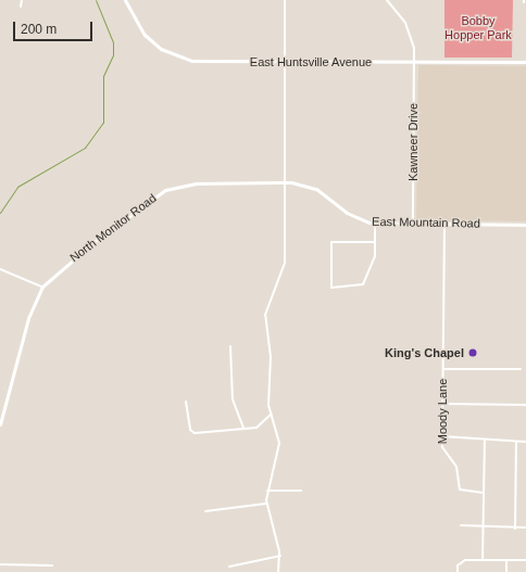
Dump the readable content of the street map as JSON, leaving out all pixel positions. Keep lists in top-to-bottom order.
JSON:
{
  "streets": {
    "street": [
      "East Huntsville Avenue",
      "Kawneer Drive",
      "East Mountain Road",
      "North Monitor Road",
      "Moody Lane"
    ]
  },
  "crossings": [
    ["East Huntsville Avenue", "Kawneer Drive"],
    ["Kawneer Drive", "East Mountain Road"],
    ["East Mountain Road", "North Monitor Road"],
    ["East Mountain Road", "Moody Lane"]
  ],
  "parks": ["Bobby Hopper Park"],
  "places": ["King's Chapel"],
  "scale_bar": "200 m"
}
